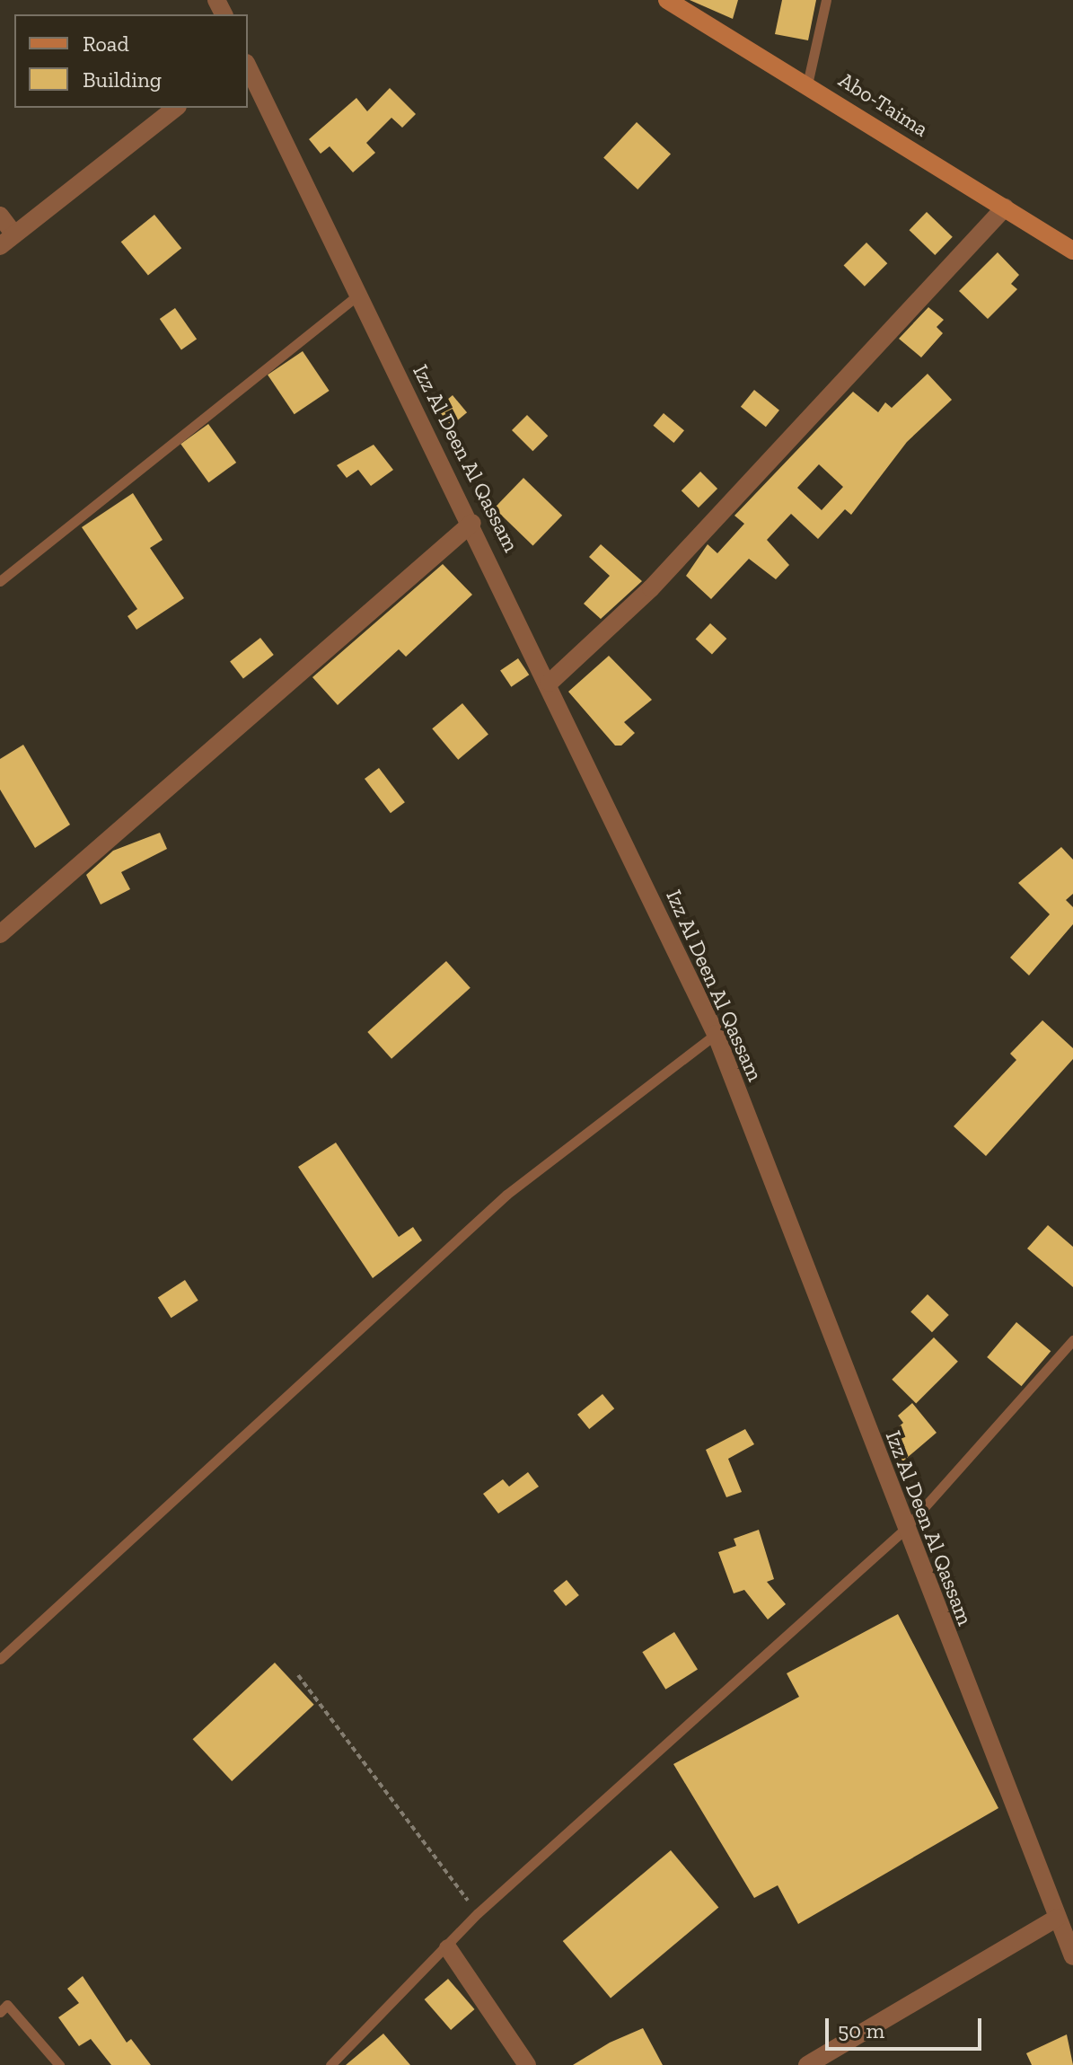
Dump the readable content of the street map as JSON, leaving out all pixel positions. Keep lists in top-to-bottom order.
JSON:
{
  "streets": {
    "street": ["Abo-Taima", "Izz Al Deen Al Qassam"]
  },
  "legend": ["Road", "Building"],
  "scale_bar": "50 m"
}
